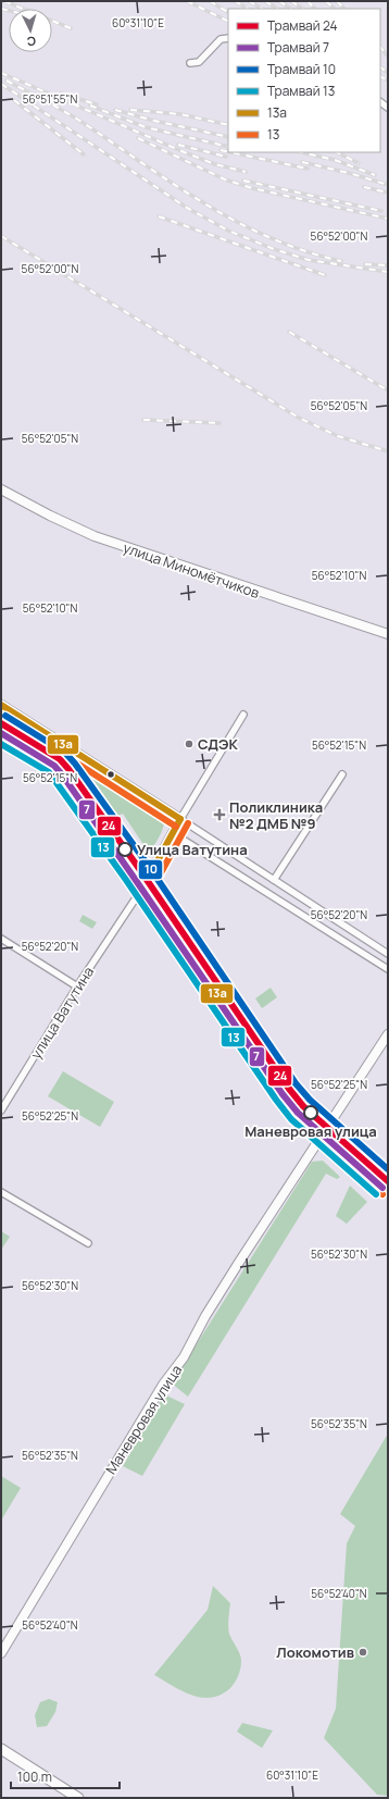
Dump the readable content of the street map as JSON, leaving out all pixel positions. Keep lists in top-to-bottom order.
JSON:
{
  "streets": {
    "street": ["улица Миномётчиков", "улица Ватутина", "Маневровая улица"]
  },
  "places": {
    "other": [
      "СДЭК",
      "Улица Ватутина",
      "Маневровая улица",
      "Локомотив"
    ],
    "health": ["Поликлиника №2 ДМБ №9"]
  },
  "lines": [
    "transit line 13а",
    "transit line 13",
    "tram line 10",
    "tram line 24",
    "tram line 7",
    "tram line 13"
  ],
  "legend": [
    "Трамвай 24",
    "Трамвай 7",
    "Трамвай 10",
    "Трамвай 13",
    "13а",
    "13"
  ],
  "scale_bar": "100 m",
  "north": "bottom",
  "coordinates": [
    "60°31'10\"E",
    "56°51'55\"N",
    "56°52'00\"N",
    "56°52'05\"N",
    "56°52'10\"N",
    "56°52'15\"N",
    "56°52'20\"N",
    "56°52'25\"N",
    "56°52'30\"N",
    "56°52'35\"N",
    "56°52'40\"N"
  ]
}
